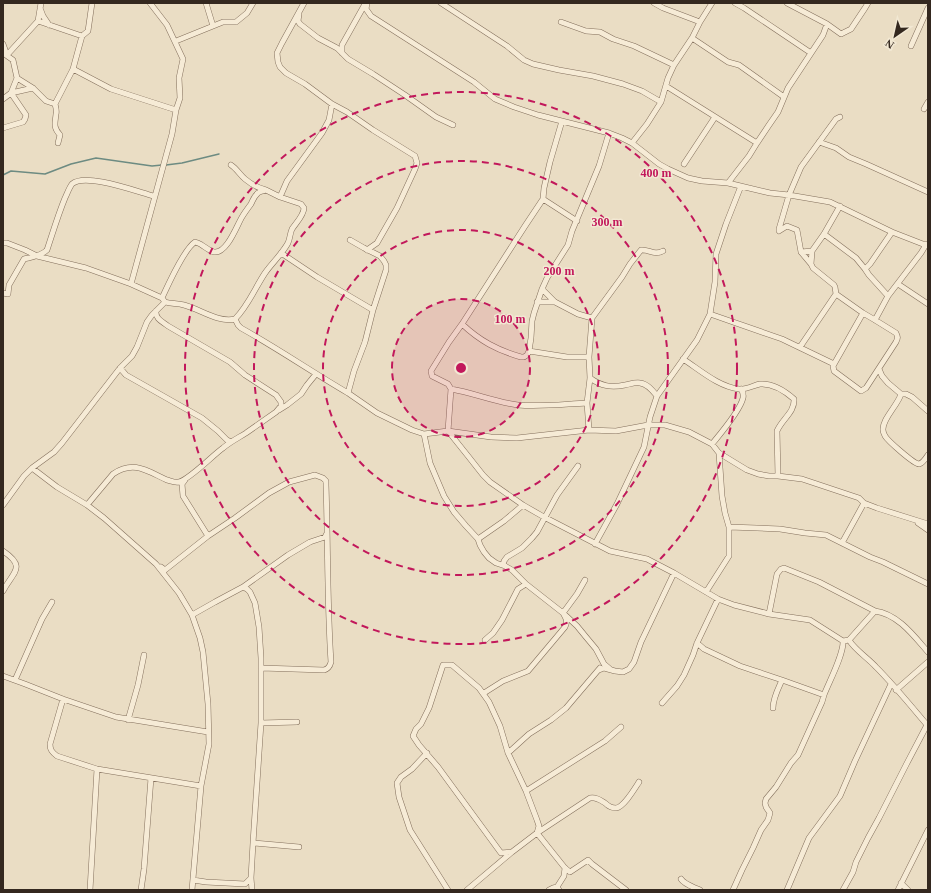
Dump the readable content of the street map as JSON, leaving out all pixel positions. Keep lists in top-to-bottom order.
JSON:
{
  "north": "bottom left",
  "rings": [
    "400 m",
    "300 m",
    "200 m",
    "100 m"
  ]
}
